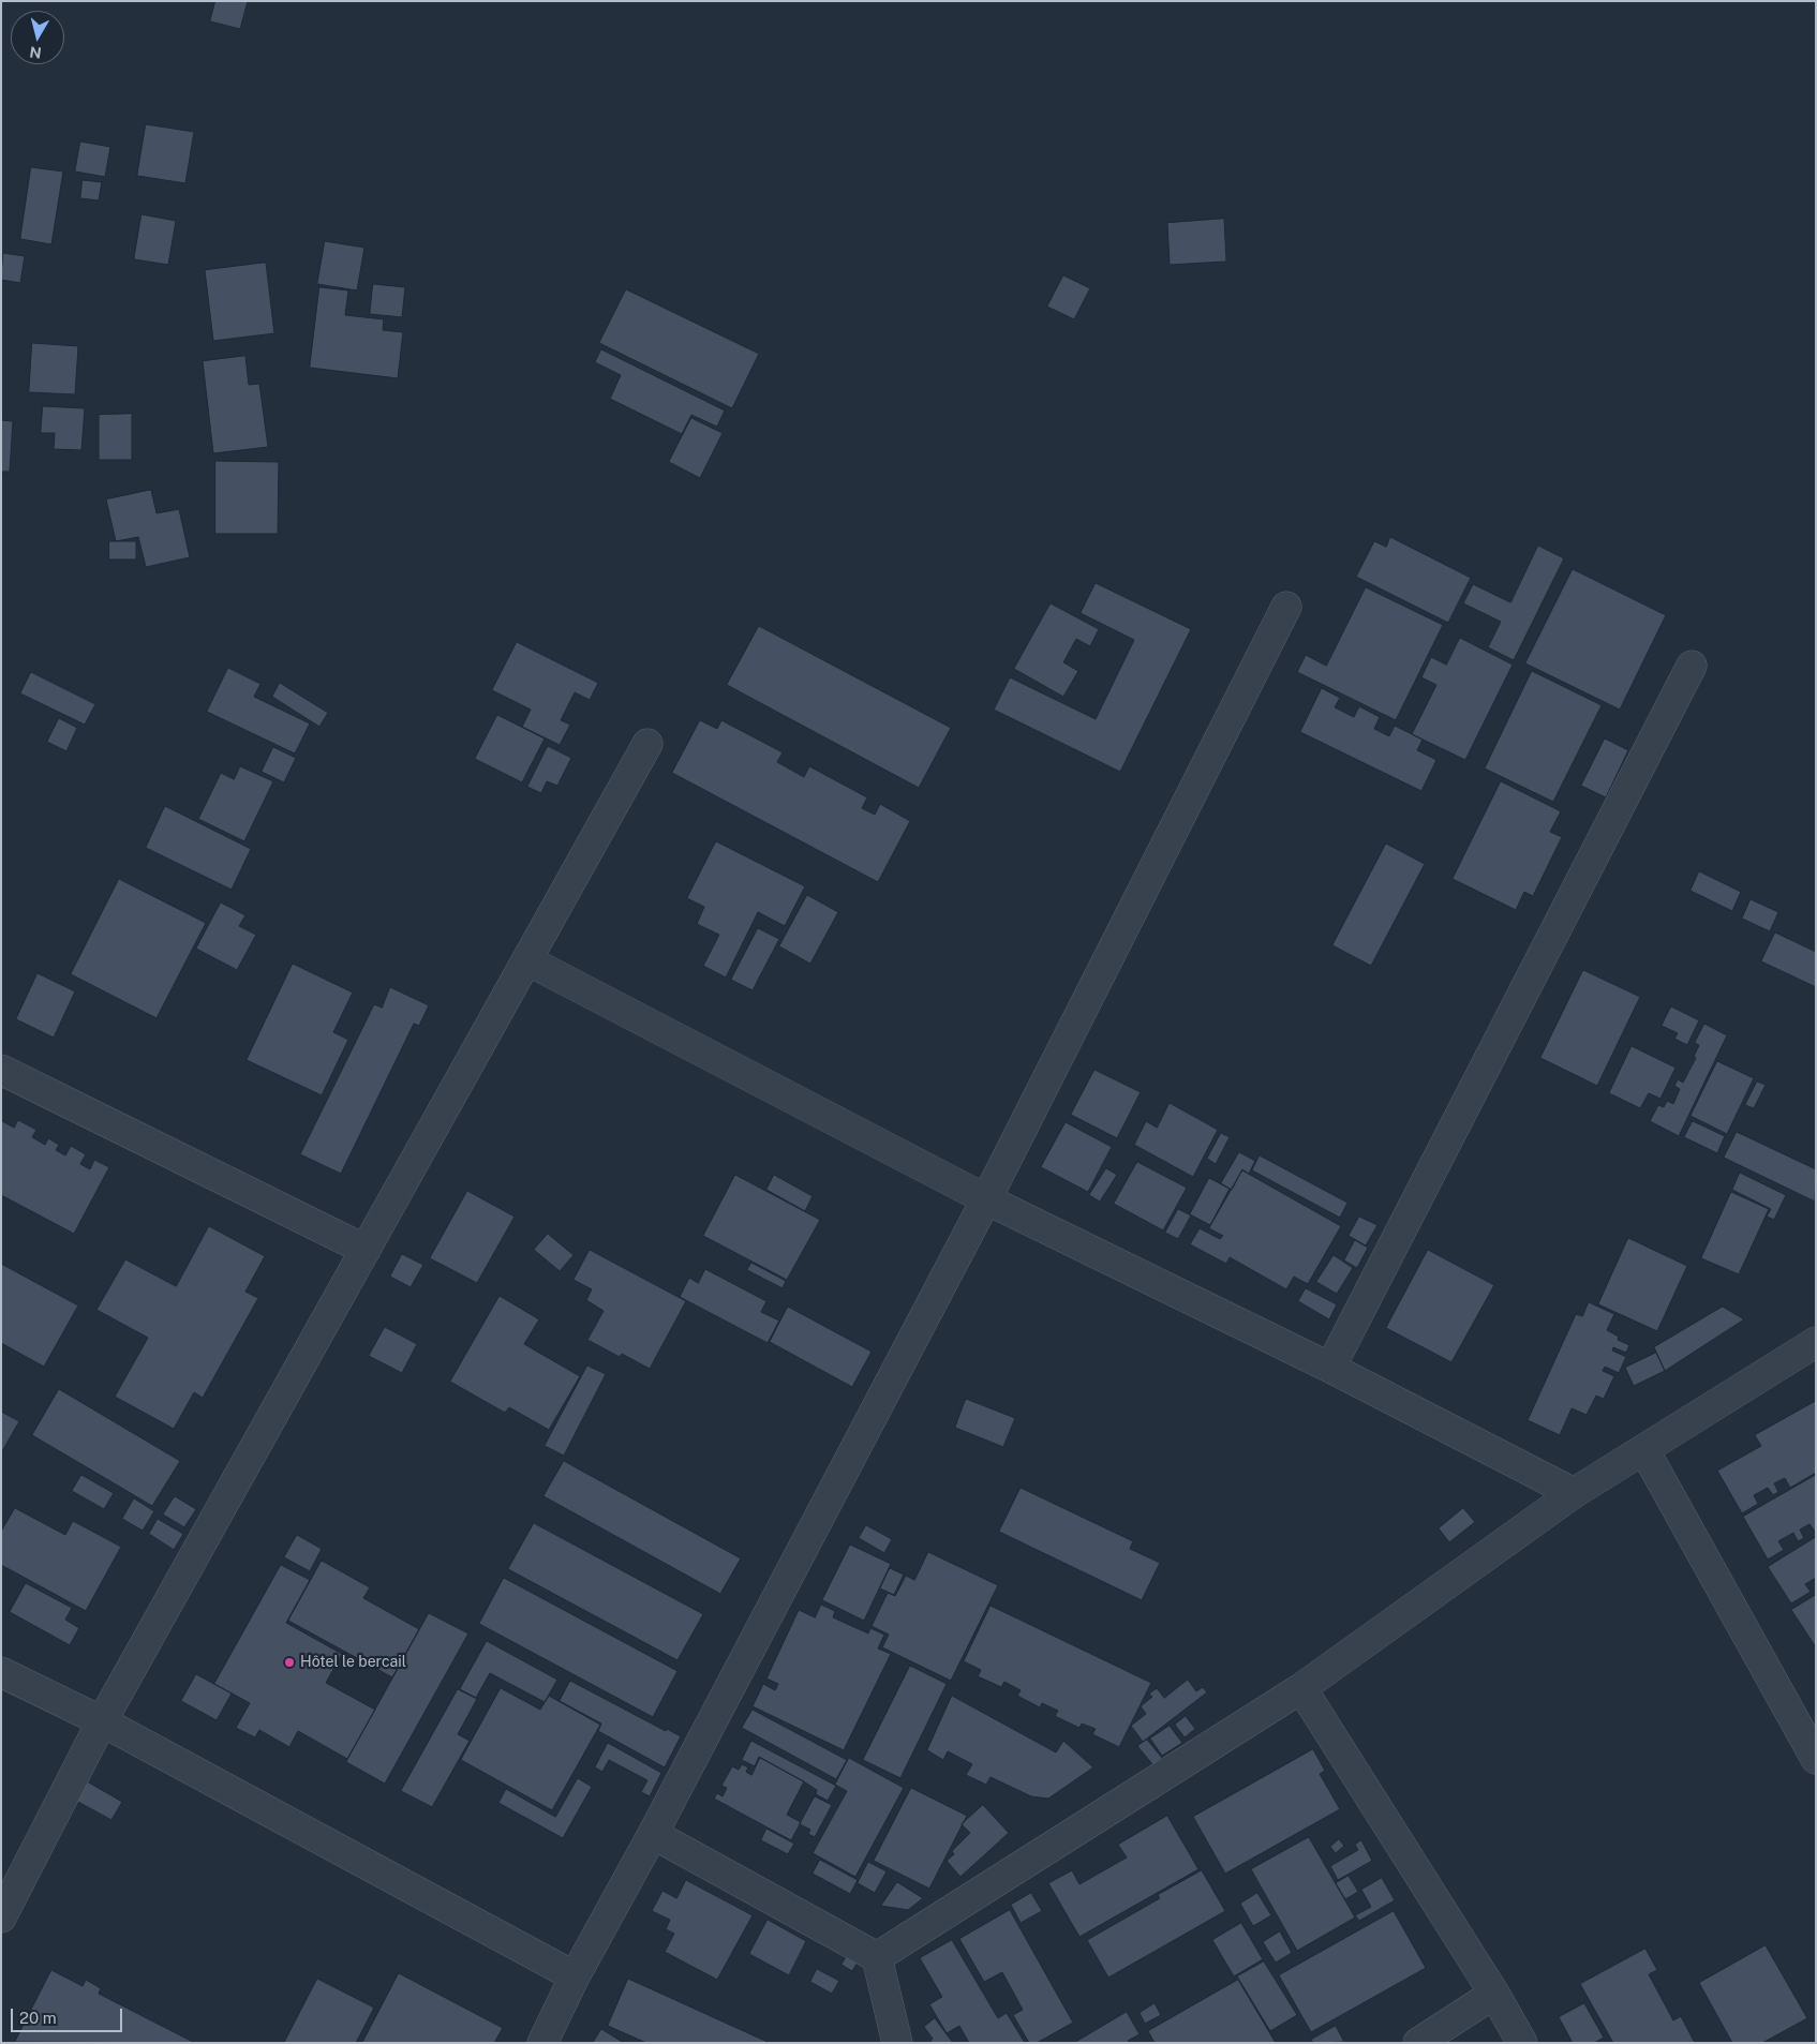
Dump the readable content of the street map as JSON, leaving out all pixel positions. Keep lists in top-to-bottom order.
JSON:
{
  "places": ["Hôtel le bercail"],
  "scale_bar": "20 m",
  "north": "bottom"
}
